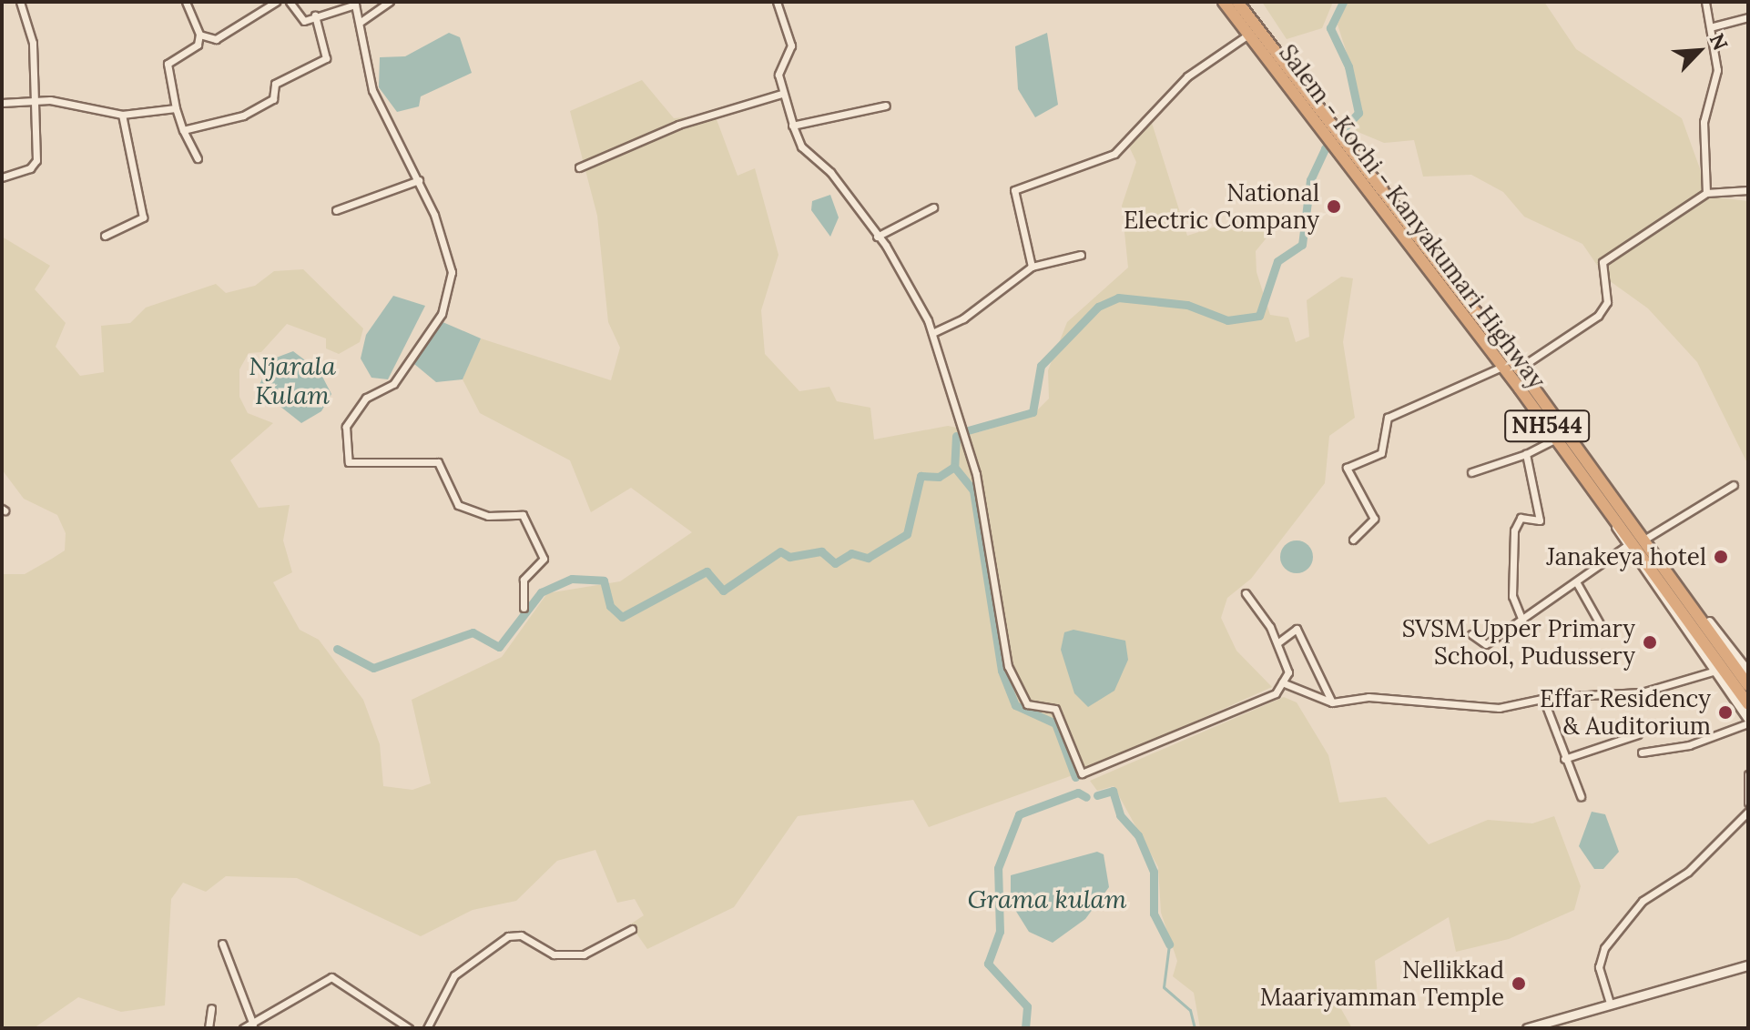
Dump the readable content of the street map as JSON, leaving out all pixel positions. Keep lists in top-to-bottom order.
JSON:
{
  "streets": {
    "highway": ["Salem - Kochi - Kanyakumari Highway", "NH544"]
  },
  "water": ["Njarala Kulam", "Grama kulam"],
  "places": [
    "National Electric Company",
    "Janakeya hotel",
    "SVSM Upper Primary School, Pudussery",
    "Effar Residency & Auditorium",
    "Nellikkad Maariyamman Temple"
  ],
  "north": "top right"
}
